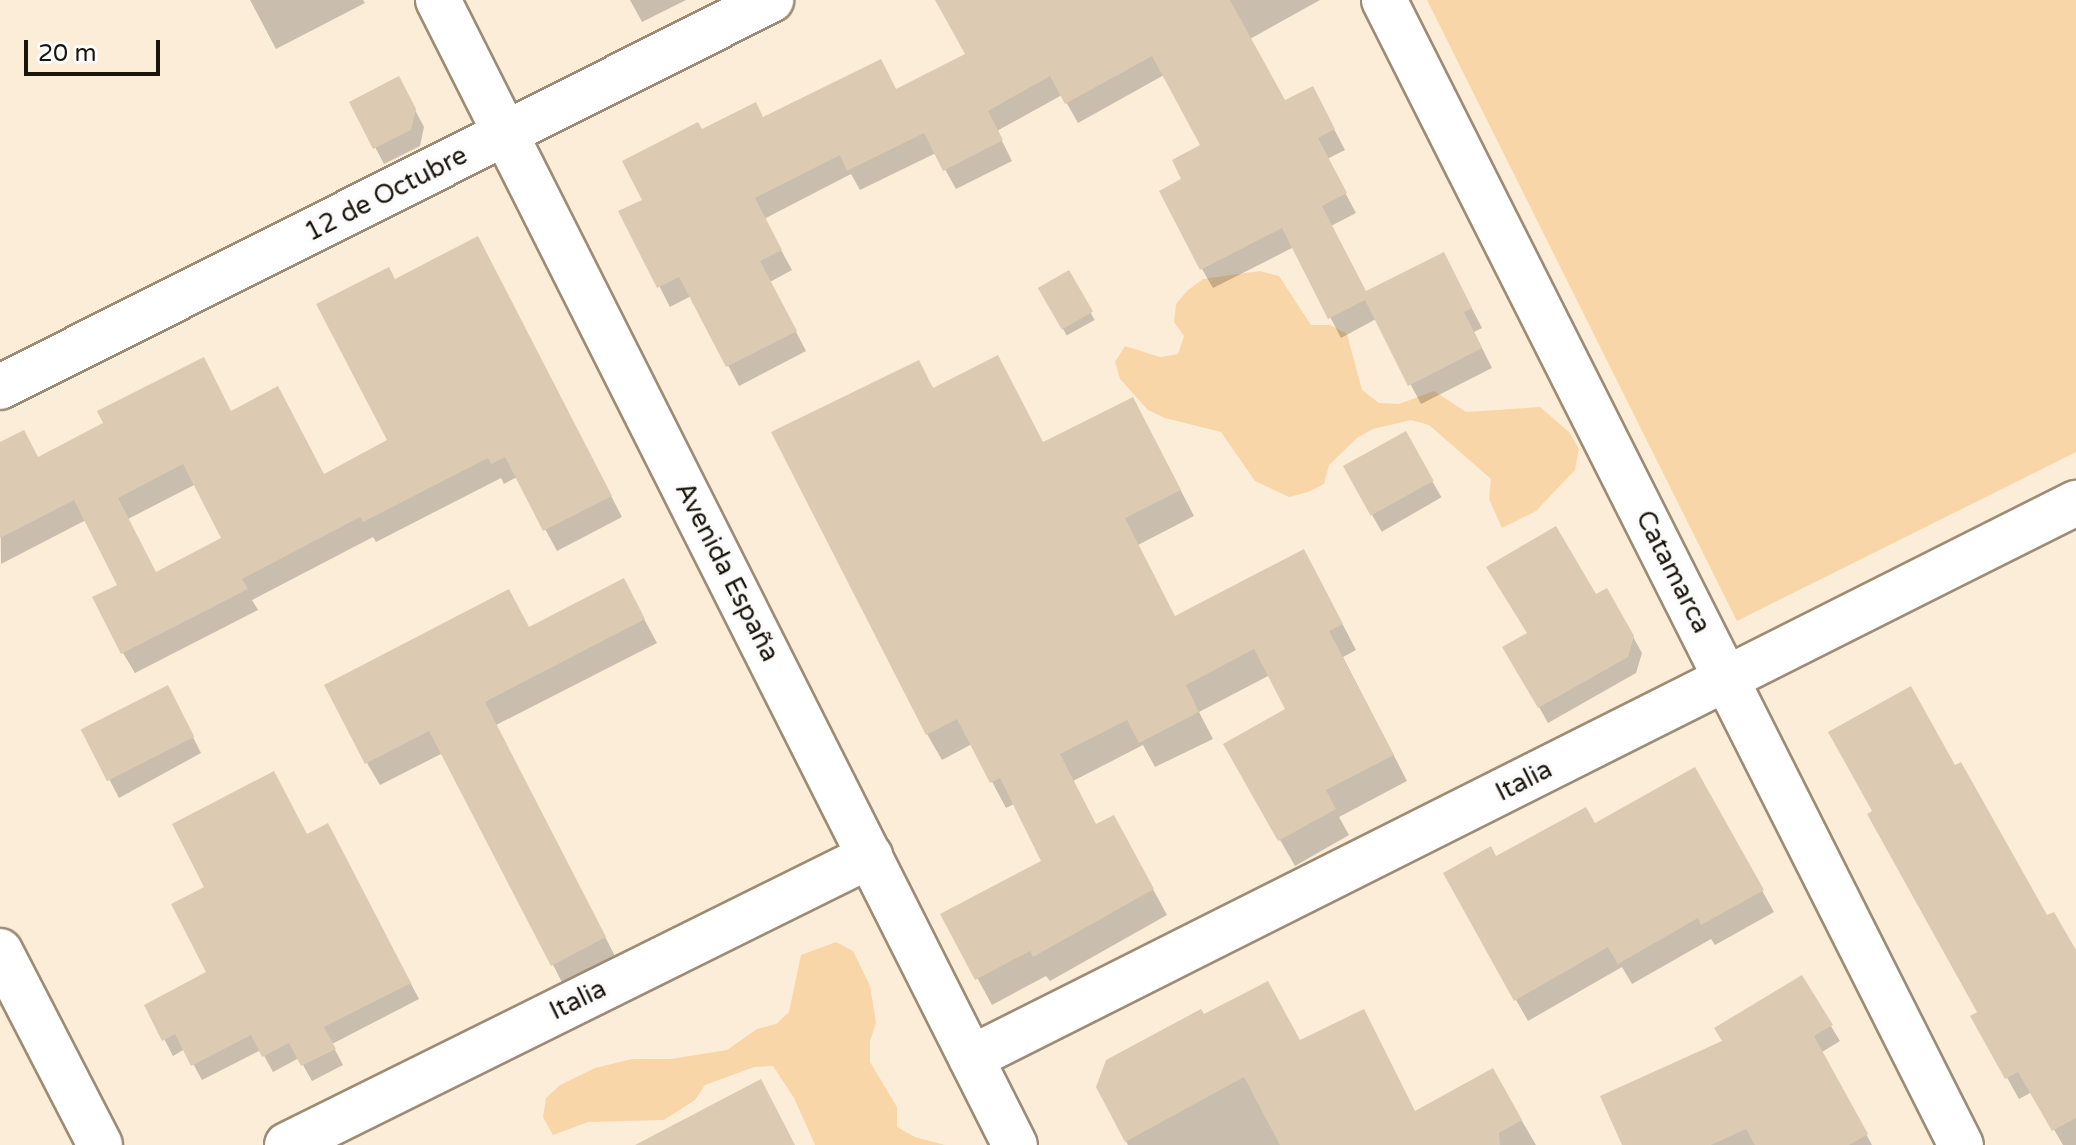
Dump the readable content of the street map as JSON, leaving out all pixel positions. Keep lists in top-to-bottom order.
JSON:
{
  "streets": {
    "street": [
      "12 de Octubre",
      "Avenida España",
      "Catamarca",
      "Italia"
    ]
  },
  "crossings": [
    ["12 de Octubre", "Avenida España"],
    ["Avenida España", "Italia"],
    ["Catamarca", "Italia"]
  ],
  "scale_bar": "20 m"
}
